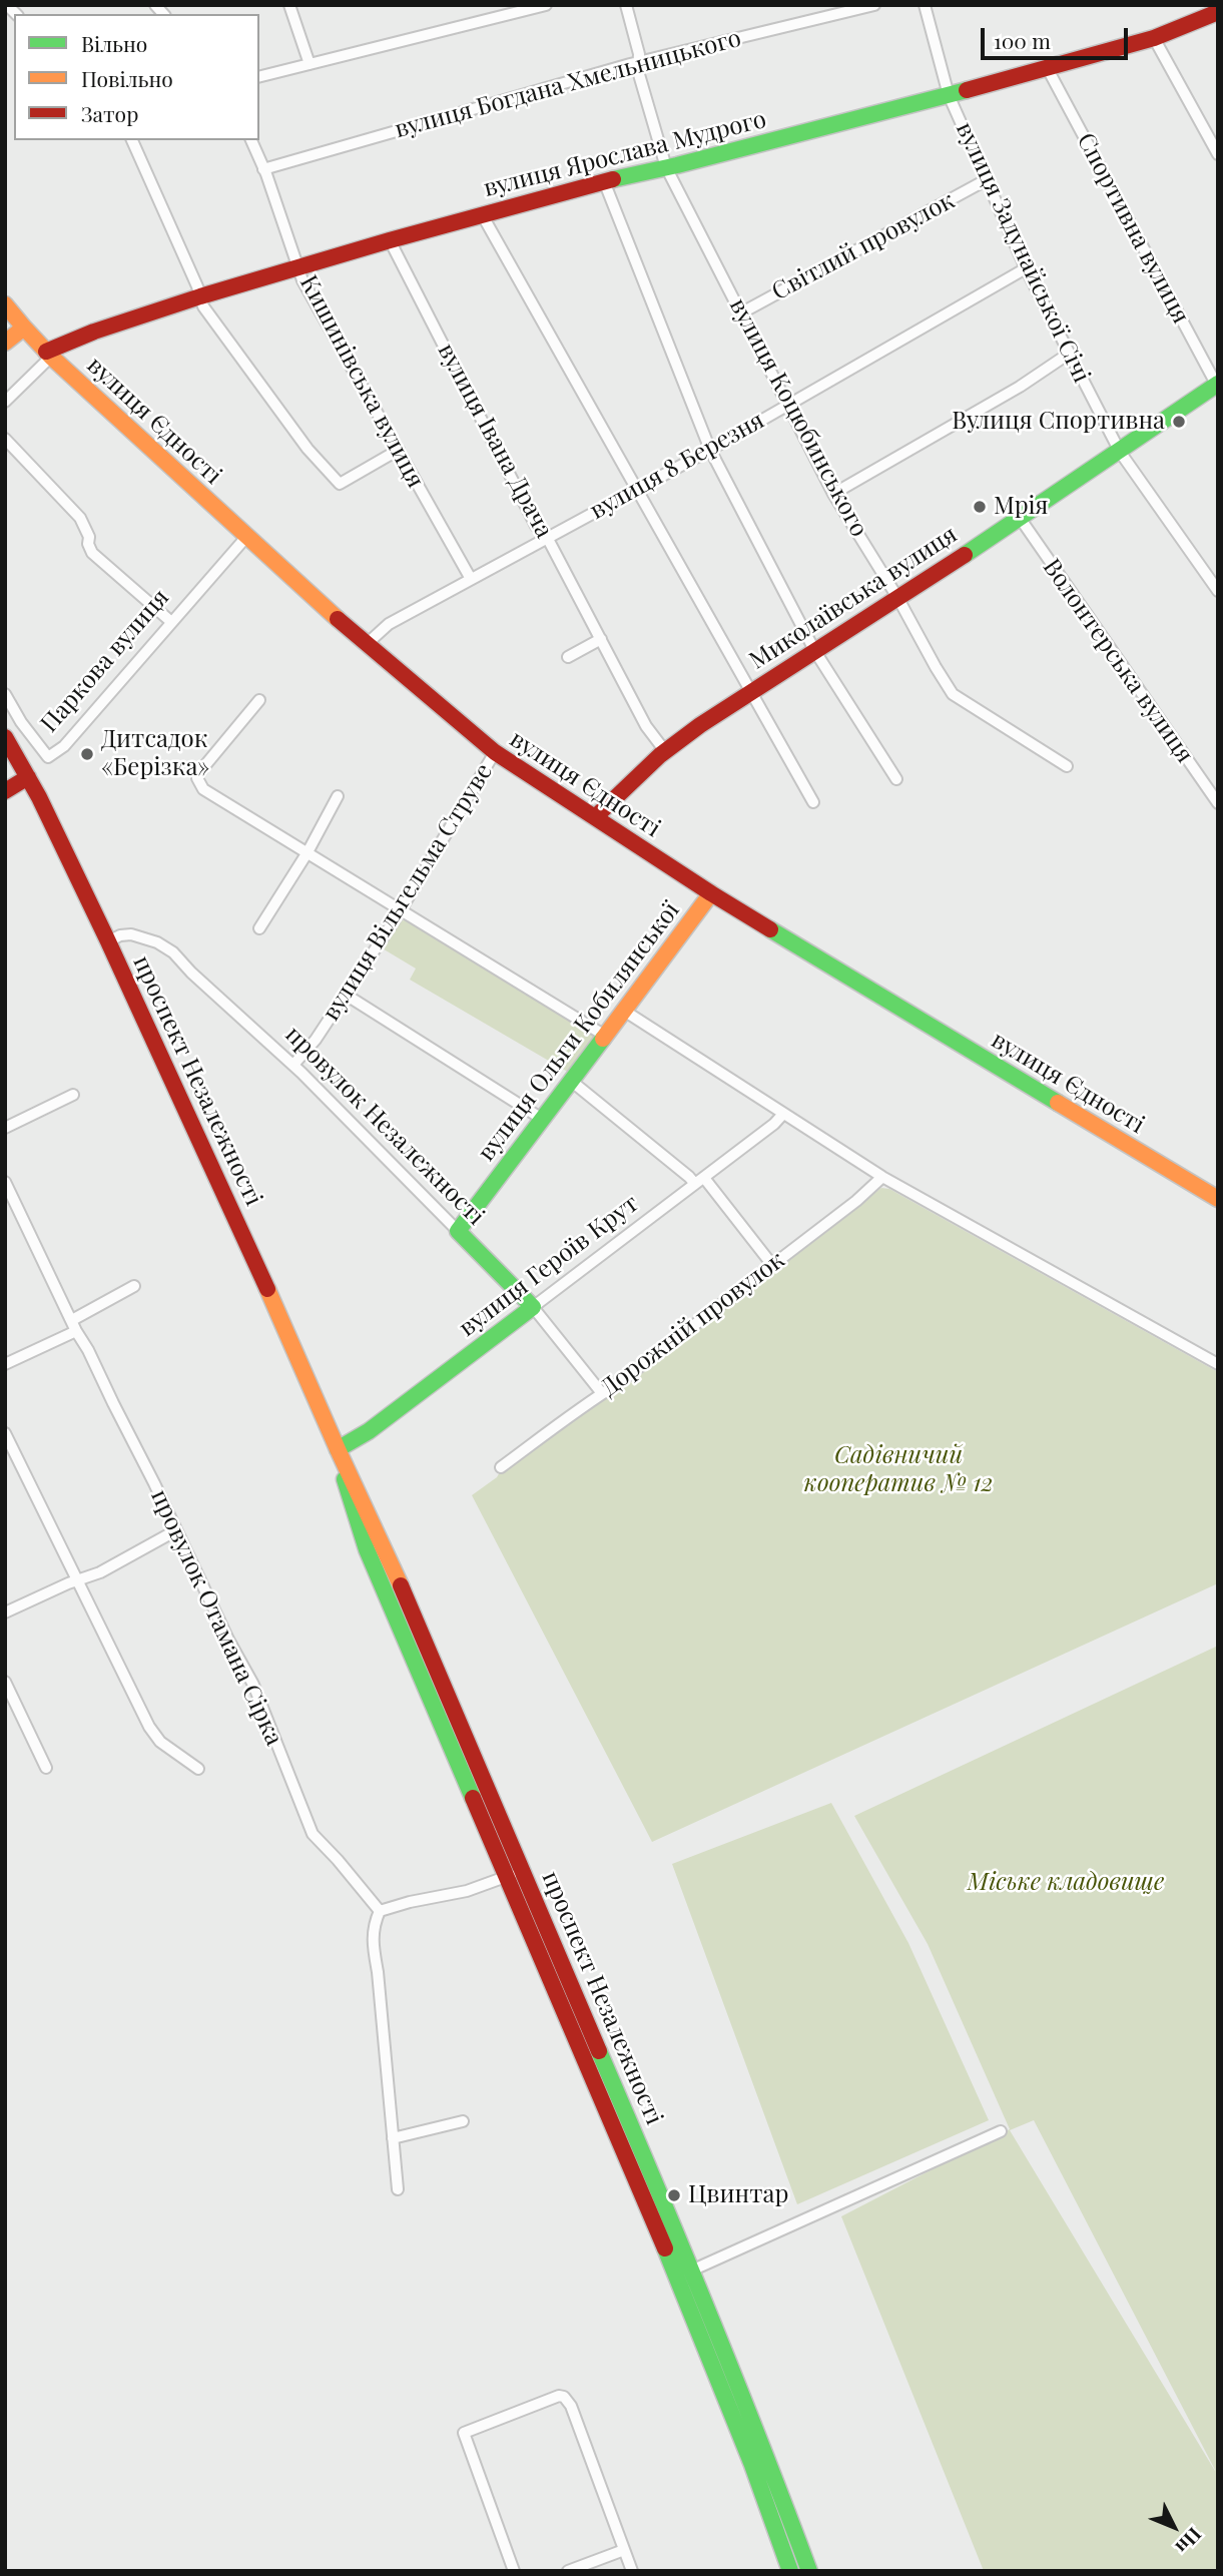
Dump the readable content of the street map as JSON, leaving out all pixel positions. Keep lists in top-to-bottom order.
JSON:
{
  "streets": {
    "main road": [
      "вулиця Ярослава Мудрого",
      "вулиця Єдності",
      "Миколаївська вулиця",
      "вулиця Ольги Кобилянської",
      "проспект Незалежності",
      "провулок Незалежності",
      "вулиця Героїв Крут"
    ],
    "street": [
      "вулиця Богдана Хмельницького",
      "Спортивна вулиця",
      "Світлий провулок",
      "вулиця Задунайської Січі",
      "Кишинівська вулиця",
      "вулиця Коцюбинського",
      "вулиця Івана Драча",
      "вулиця 8 Березня",
      "Паркова вулиця",
      "Волонтерська вулиця",
      "вулиця Вільгельма Струве",
      "Дорожній провулок",
      "провулок Отамана Сірка"
    ]
  },
  "crossings": [
    ["вулиця Богдана Хмельницького", "Кишинівська вулиця"],
    ["вулиця Богдана Хмельницького", "вулиця Коцюбинського"],
    ["вулиця Ярослава Мудрого", "Спортивна вулиця"],
    ["вулиця Ярослава Мудрого", "вулиця Задунайської Січі"],
    ["вулиця Ярослава Мудрого", "Кишинівська вулиця"],
    ["вулиця Ярослава Мудрого", "вулиця Коцюбинського"],
    ["вулиця Ярослава Мудрого", "вулиця Єдності"],
    ["вулиця Ярослава Мудрого", "вулиця Івана Драча"],
    ["Спортивна вулиця", "Миколаївська вулиця"],
    ["Світлий провулок", "вулиця Задунайської Січі"],
    ["Світлий провулок", "вулиця Коцюбинського"],
    ["вулиця Задунайської Січі", "вулиця 8 Березня"],
    ["вулиця Задунайської Січі", "Миколаївська вулиця"],
    ["Кишинівська вулиця", "вулиця 8 Березня"],
    ["вулиця Коцюбинського", "вулиця 8 Березня"],
    ["вулиця Коцюбинського", "Миколаївська вулиця"],
    ["вулиця Єдності", "вулиця 8 Березня"],
    ["вулиця Єдності", "Миколаївська вулиця"],
    ["вулиця Єдності", "Паркова вулиця"],
    ["вулиця Єдності", "вулиця Вільгельма Струве"],
    ["вулиця Єдності", "вулиця Ольги Кобилянської"],
    ["вулиця Івана Драча", "вулиця 8 Березня"],
    ["вулиця Івана Драча", "Миколаївська вулиця"],
    ["Миколаївська вулиця", "Волонтерська вулиця"],
    ["вулиця Вільгельма Струве", "провулок Незалежності"],
    ["вулиця Ольги Кобилянської", "провулок Незалежності"],
    ["проспект Незалежності", "провулок Незалежності"],
    ["проспект Незалежності", "вулиця Героїв Крут"],
    ["провулок Незалежності", "вулиця Героїв Крут"],
    ["провулок Незалежності", "Дорожній провулок"]
  ],
  "parks": ["Садівничий кооператив № 12", "Міське кладовище"],
  "places": [
    "Вулиця Спортивна",
    "Мрія",
    "Дитсадок «Берізка»",
    "Цвинтар"
  ],
  "legend": ["Вільно", "Повільно", "Затор"],
  "scale_bar": "100 m",
  "north": "bottom right"
}
